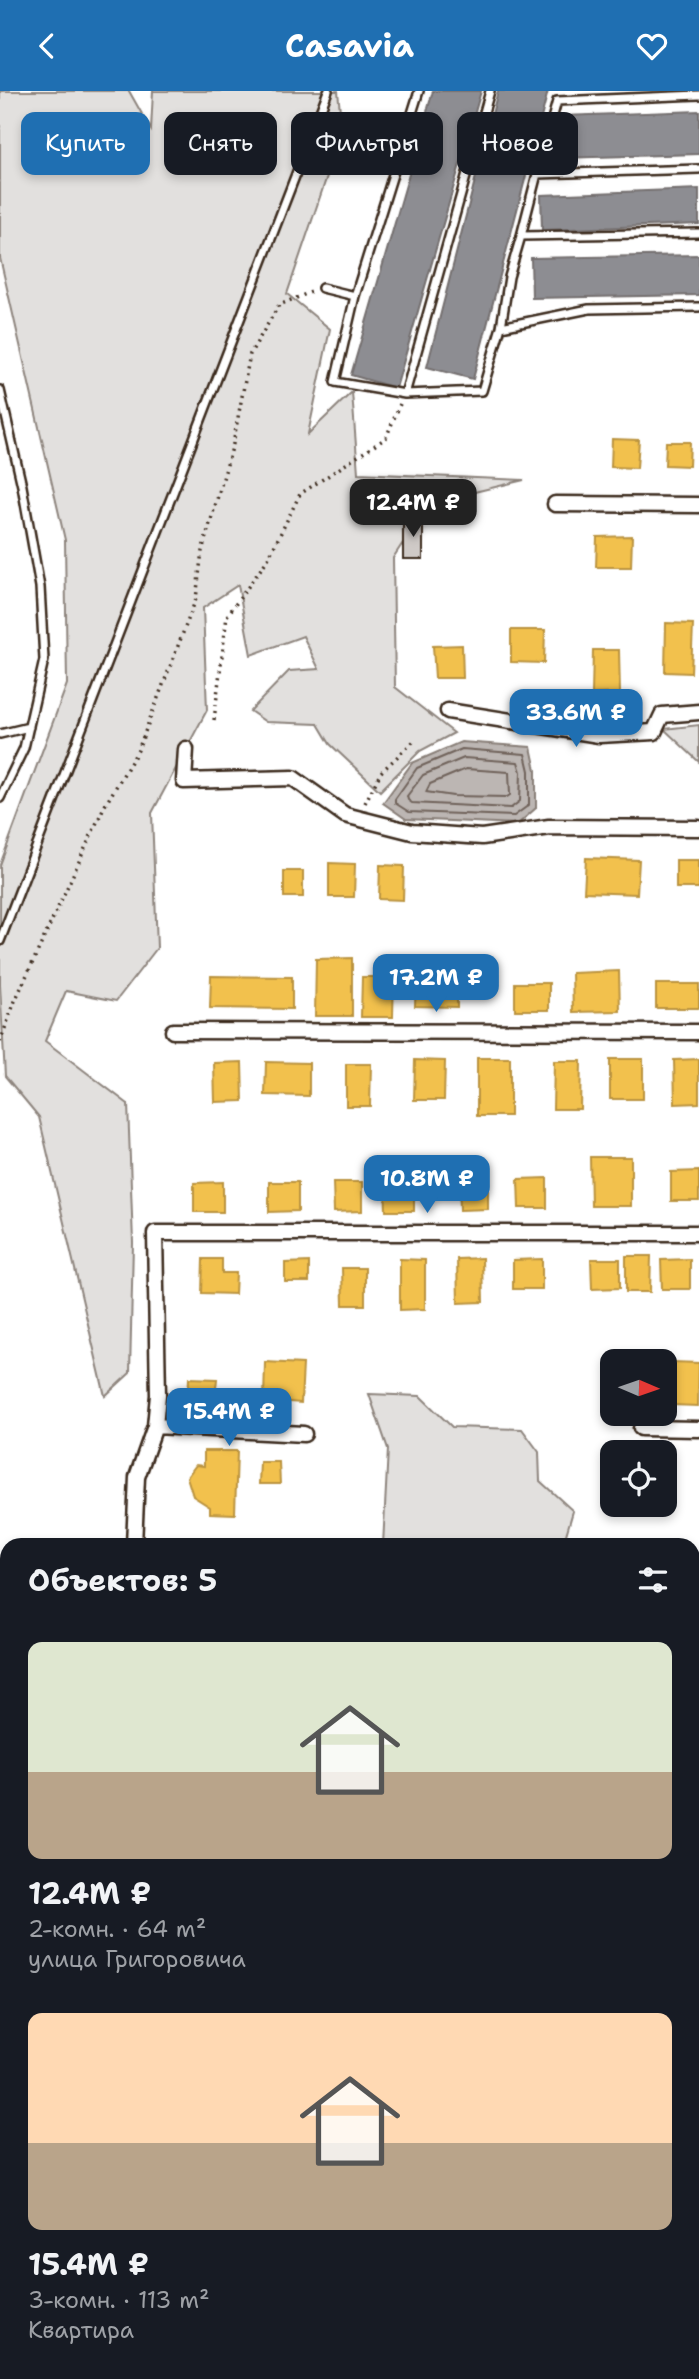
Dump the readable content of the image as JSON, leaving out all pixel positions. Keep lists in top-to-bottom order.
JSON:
{
  "north": "right",
  "page": {
    "header": "Casavia",
    "chip": [
      "Купить",
      "Снять",
      "Фильтры",
      "Новое"
    ],
    "price": [
      "12.4M ₽",
      "33.6M ₽",
      "17.2M ₽",
      "10.8M ₽",
      "15.4M ₽"
    ],
    "heading": "Объектов: 5",
    "list": [
      {
        "name": "12.4M ₽",
        "note": "2-комн. · 64 m² · улица Григоровича"
      },
      {
        "name": "15.4M ₽",
        "note": "3-комн. · 113 m² · Квартира"
      }
    ]
  }
}
